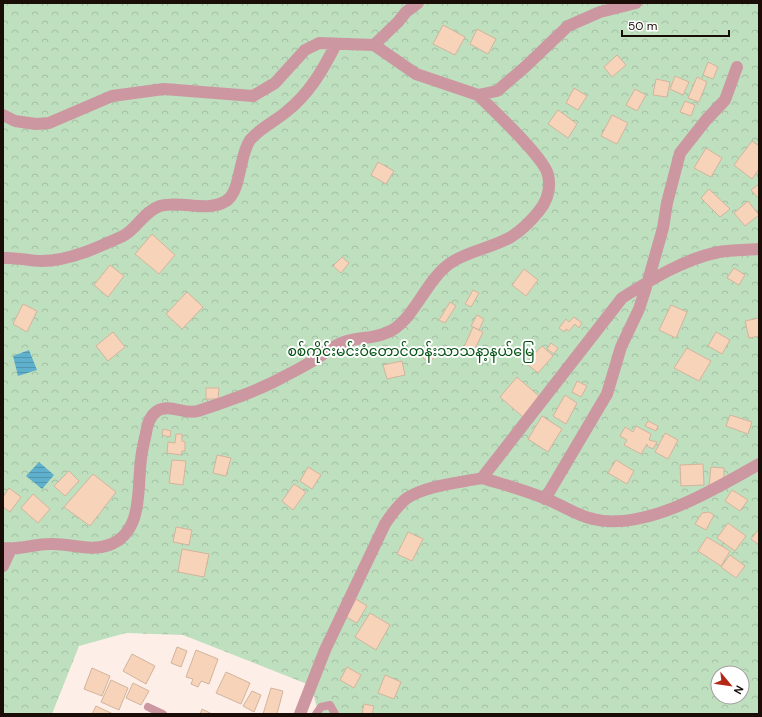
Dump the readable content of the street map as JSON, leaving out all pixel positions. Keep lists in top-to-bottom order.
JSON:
{
  "parks": ["စစ်ကိုင်းမင်းဝံတောင်တန်းသာသနာ့နယ်မြေ"],
  "scale_bar": "50 m",
  "north": "bottom right"
}
